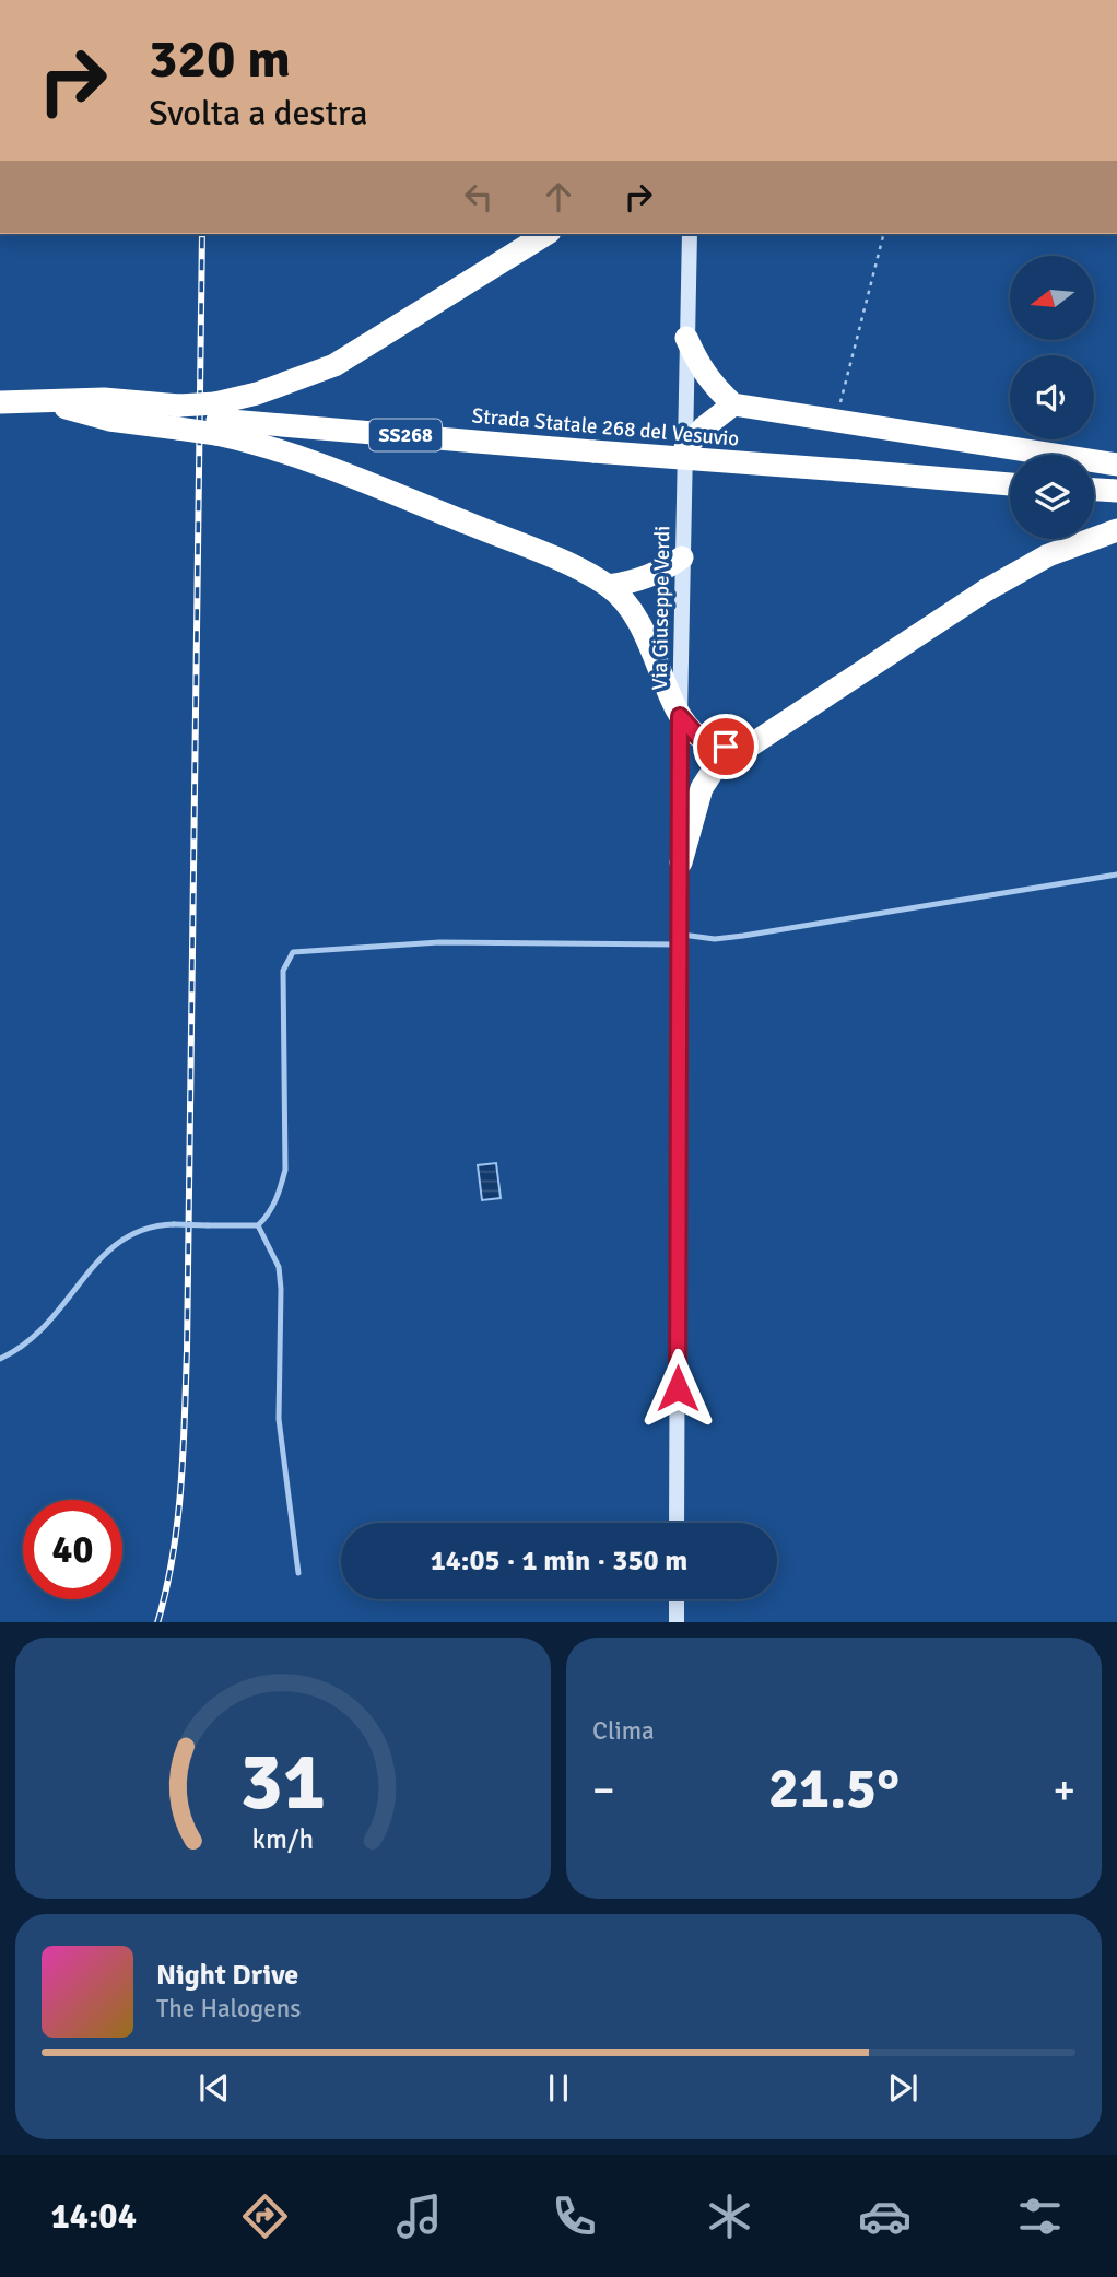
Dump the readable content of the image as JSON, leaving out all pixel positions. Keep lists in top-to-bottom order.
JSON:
{
  "streets": {
    "highway": ["Strada Statale 268 del Vesuvio", "SS268"],
    "street": ["Via Giuseppe Verdi"]
  },
  "north": "left",
  "page": {
    "turn": ["320 m", "Svolta a destra"],
    "limit": "40",
    "trip": "14:05 · 1 min · 350 m",
    "tile": "Clima",
    "heat": ["−", "21.5°", "+"],
    "song": ["Night Drive", "The Halogens"],
    "tabs": "14:04",
    "gauge": ["31", "km/h"]
  }
}
